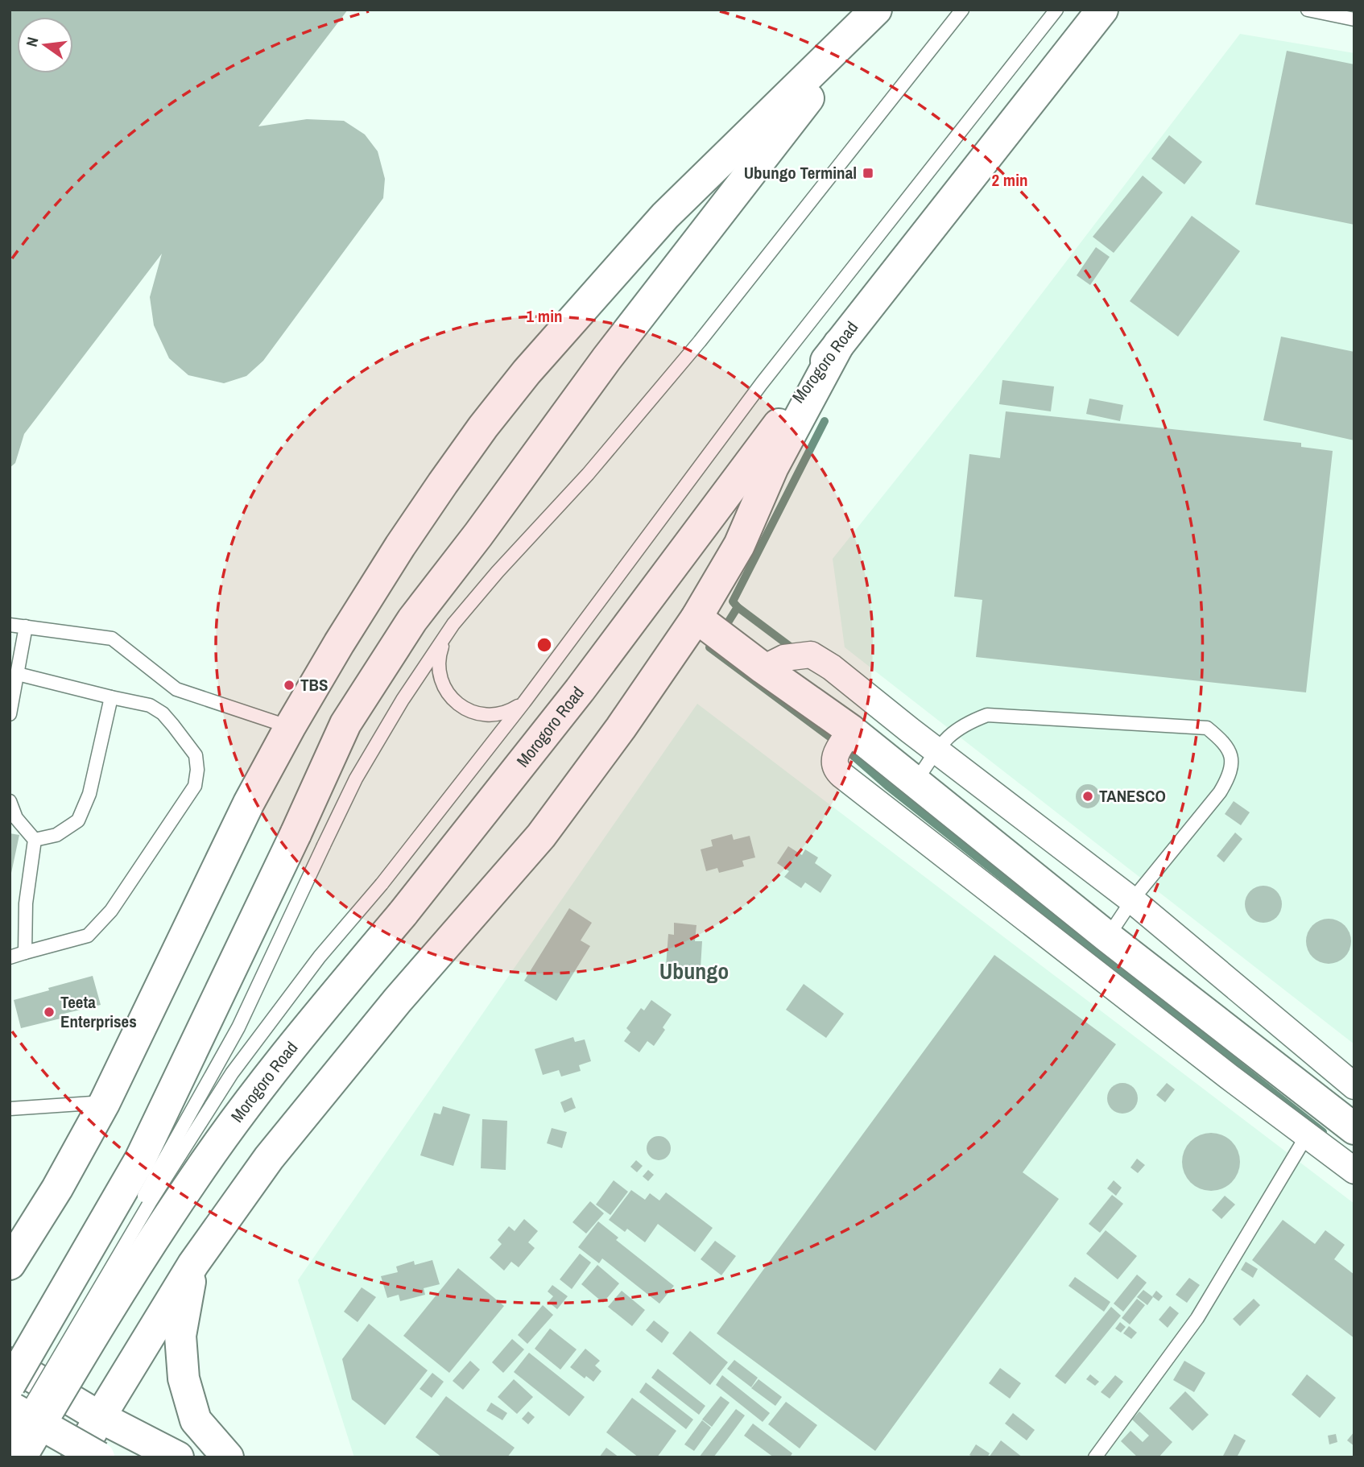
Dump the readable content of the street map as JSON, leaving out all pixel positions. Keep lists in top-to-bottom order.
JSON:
{
  "streets": {
    "main road": ["Morogoro Road"]
  },
  "districts": ["Ubungo"],
  "places": {
    "transit": ["Ubungo Terminal"],
    "other": ["TBS", "TANESCO", "Teeta Enterprises"]
  },
  "north": "left",
  "rings": ["2 min", "1 min"]
}
